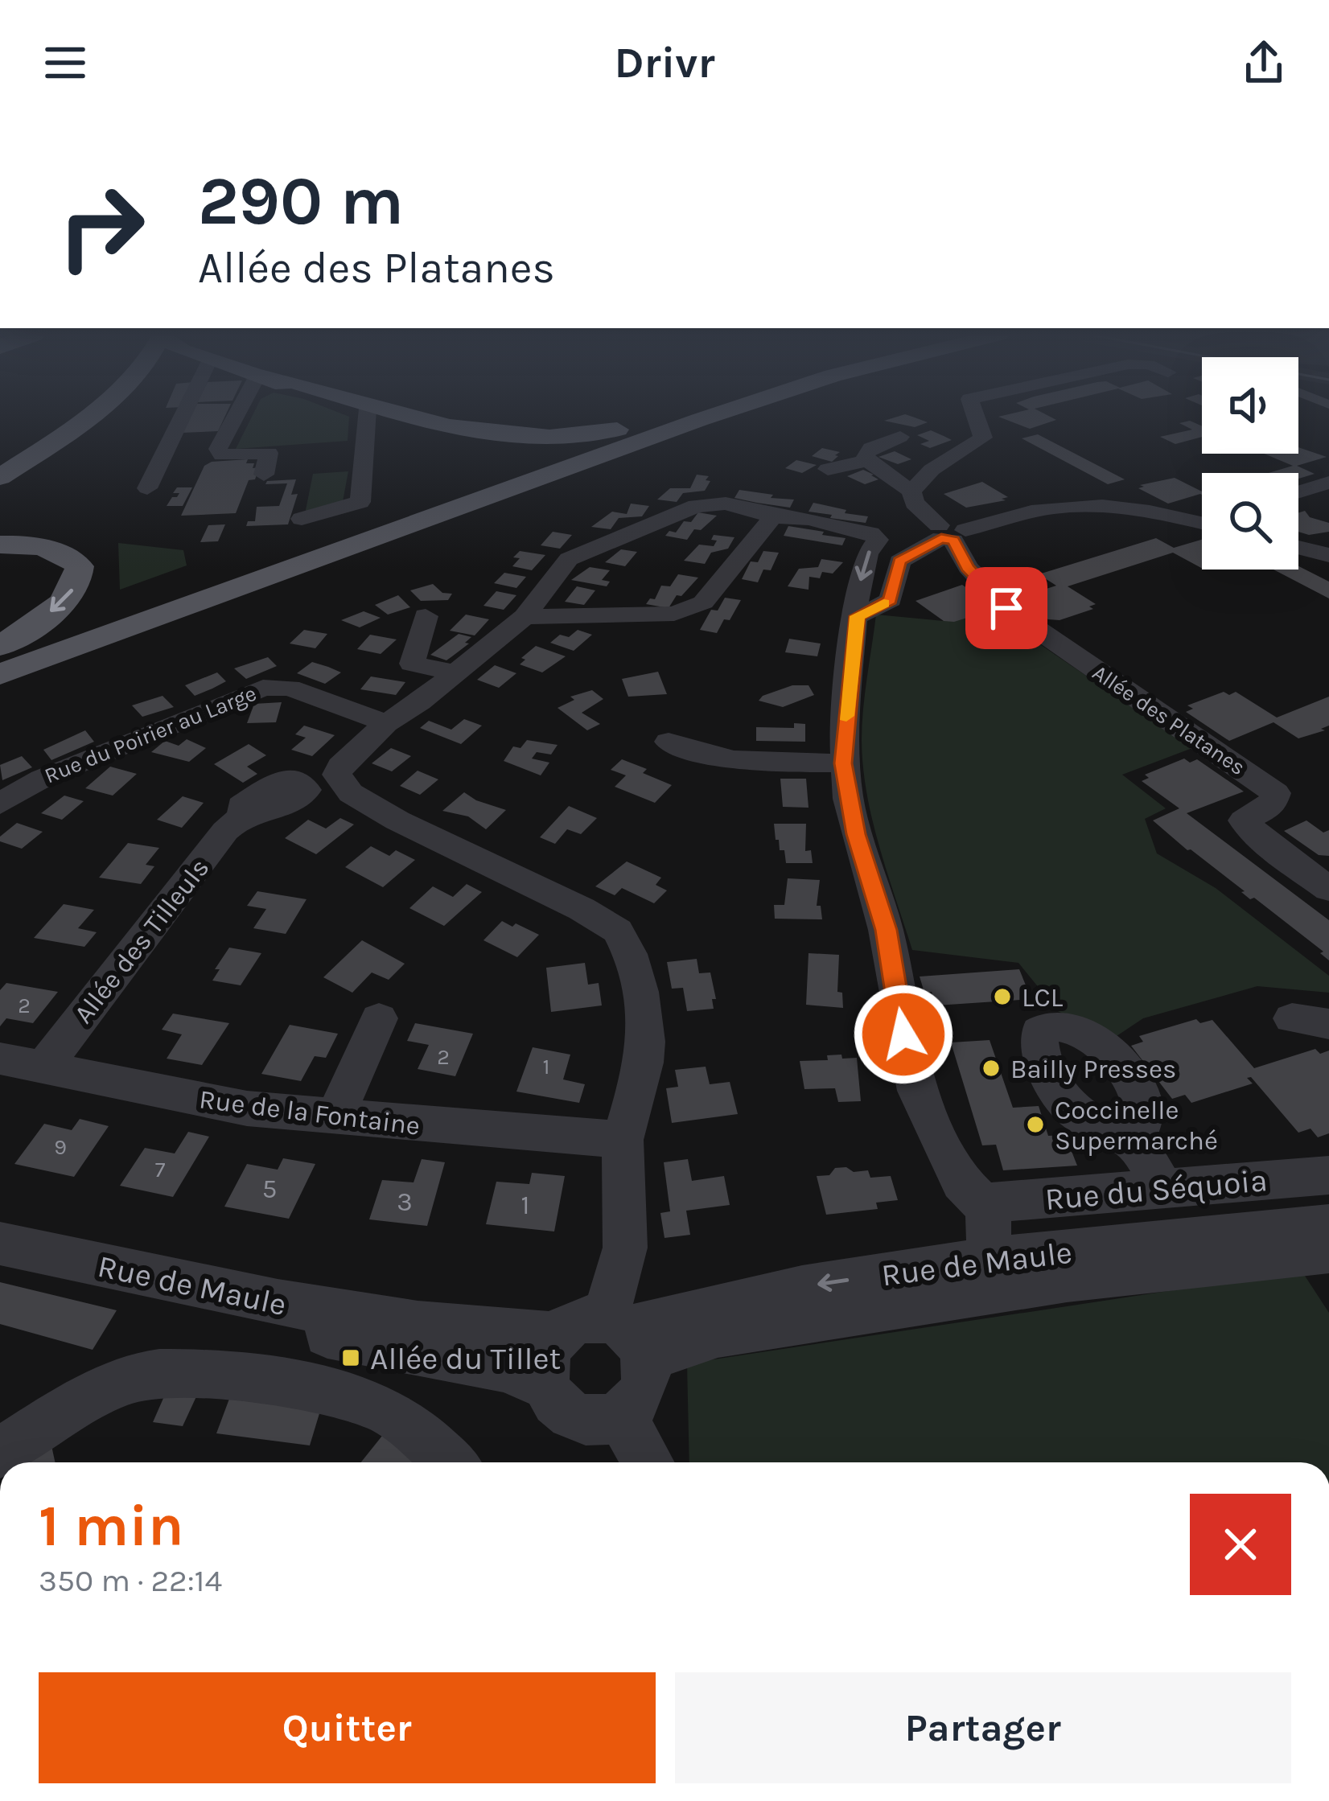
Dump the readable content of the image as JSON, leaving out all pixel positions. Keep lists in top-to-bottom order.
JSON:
{
  "streets": {
    "street": [
      "Allée des Platanes",
      "Rue du Poirier au Large",
      "Allée des Tilleuls",
      "Rue de la Fontaine",
      "Rue du Séquoia",
      "Rue de Maule"
    ]
  },
  "crossings": [
    ["Allée des Tilleuls", "Rue de la Fontaine"]
  ],
  "places": {
    "other": ["LCL", "Bailly Presses", "Coccinelle Supermarché"],
    "transit": ["Allée du Tillet"]
  },
  "house_numbers": [
    "2",
    "2",
    "1",
    "9",
    "7",
    "5",
    "3",
    "1"
  ],
  "page": {
    "header": "Drivr",
    "turn": ["290 m", "Allée des Platanes"],
    "heading": ["1 min", "350 m · 22:14"],
    "buttons": ["Quitter", "Partager"]
  }
}
